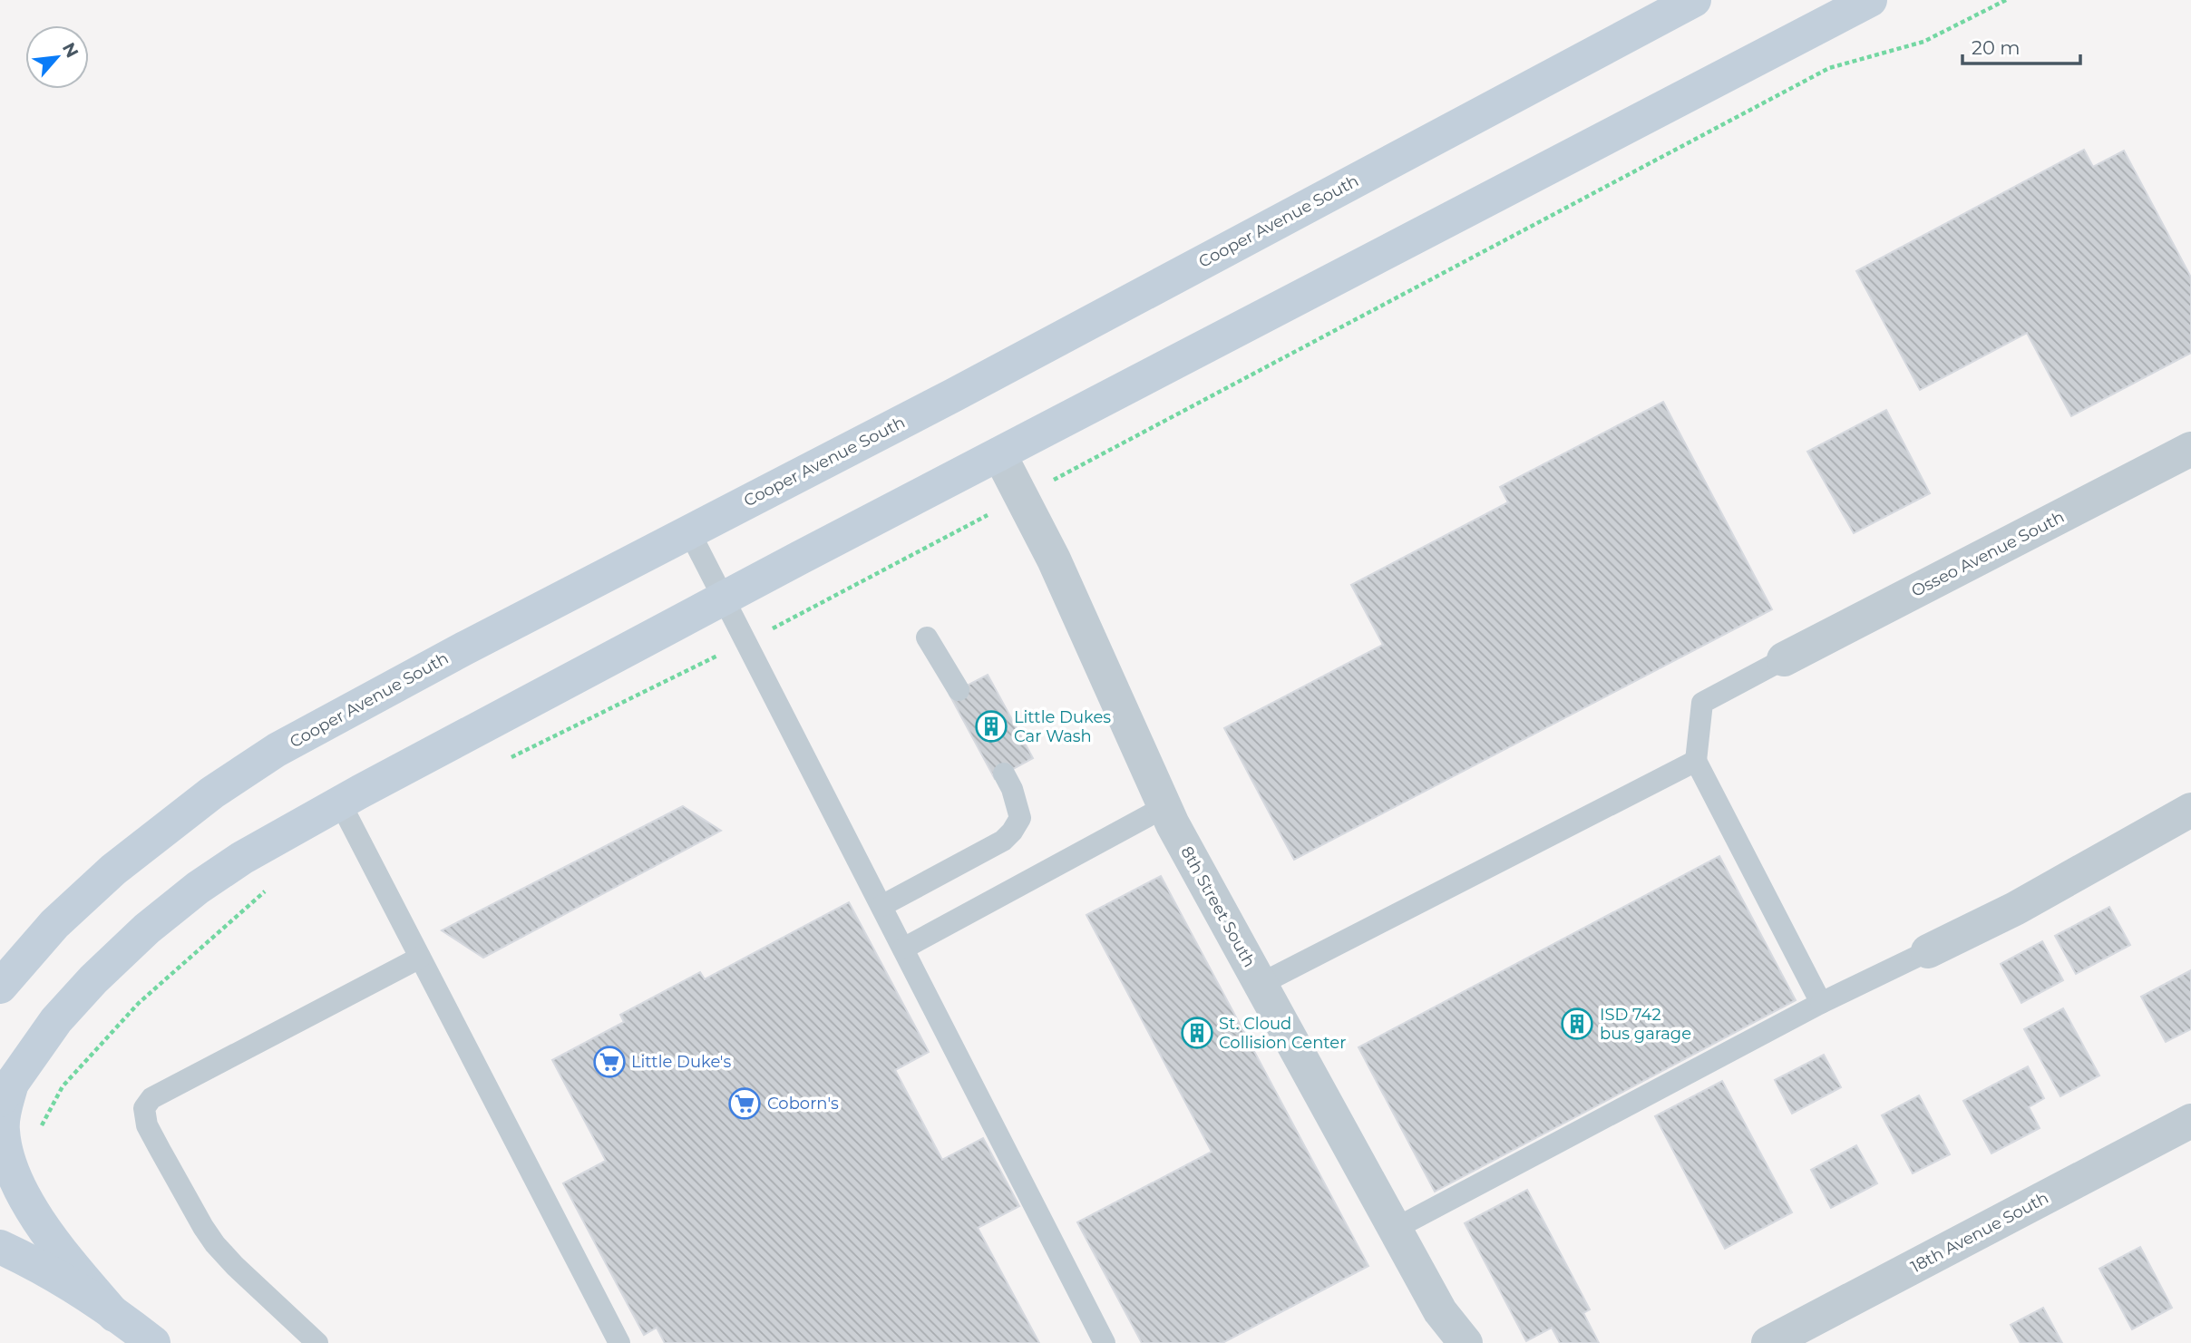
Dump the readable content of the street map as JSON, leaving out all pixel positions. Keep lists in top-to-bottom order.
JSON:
{
  "streets": {
    "main road": ["Cooper Avenue South"],
    "street": ["Osseo Avenue South", "8th Street South", "18th Avenue South"]
  },
  "places": {
    "building": ["Little Dukes Car Wash", "ISD 742 bus garage", "St. Cloud Collision Center"],
    "supermarket": ["Little Duke's", "Coborn's"]
  },
  "scale_bar": "20 m",
  "north": "top right"
}
